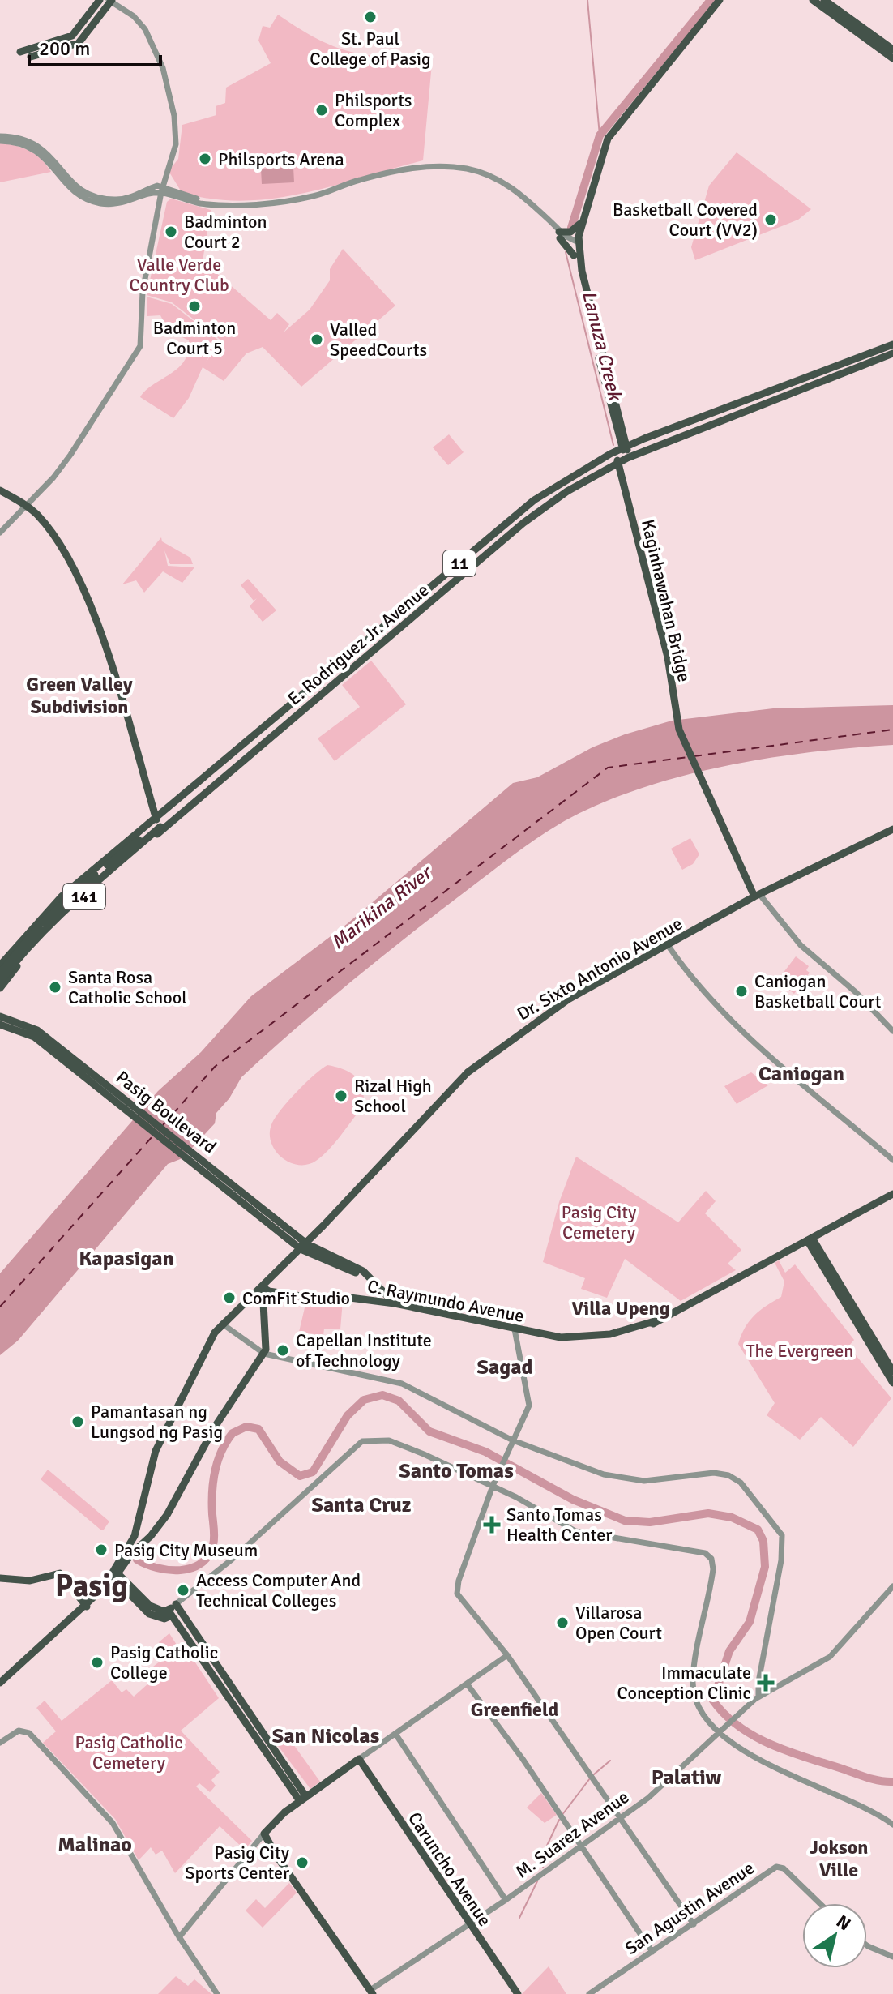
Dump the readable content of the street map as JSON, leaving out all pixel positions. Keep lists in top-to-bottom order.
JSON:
{
  "streets": {
    "main road": [
      "11",
      "Kaginhawahan Bridge",
      "E. Rodriguez Jr. Avenue",
      "141",
      "Dr. Sixto Antonio Avenue",
      "Pasig Boulevard",
      "C. Raymundo Avenue",
      "Caruncho Avenue"
    ],
    "street": ["M. Suarez Avenue", "San Agustin Avenue"]
  },
  "crossings": [
    ["11", "E. Rodriguez Jr. Avenue"],
    ["11", "141"],
    ["Kaginhawahan Bridge", "E. Rodriguez Jr. Avenue"],
    ["Kaginhawahan Bridge", "Dr. Sixto Antonio Avenue"],
    ["E. Rodriguez Jr. Avenue", "141"],
    ["Dr. Sixto Antonio Avenue", "Pasig Boulevard"],
    ["Dr. Sixto Antonio Avenue", "C. Raymundo Avenue"],
    ["Pasig Boulevard", "C. Raymundo Avenue"],
    ["M. Suarez Avenue", "Caruncho Avenue"]
  ],
  "districts": [
    "Green Valley Subdivision",
    "Caniogan",
    "Kapasigan",
    "Villa Upeng",
    "Sagad",
    "Santo Tomas",
    "Santa Cruz",
    "Pasig",
    "Greenfield",
    "San Nicolas",
    "Palatiw",
    "Malinao",
    "Jokson Ville"
  ],
  "water": ["Lanuza Creek", "Marikina River"],
  "parks": [
    "Valle Verde Country Club",
    "Pasig City Cemetery",
    "The Evergreen",
    "Pasig Catholic Cemetery"
  ],
  "places": {
    "other": [
      "St. Paul College of Pasig",
      "Philsports Complex",
      "Philsports Arena",
      "Basketball Covered Court (VV2)",
      "Badminton Court 2",
      "Badminton Court 5",
      "Valled SpeedCourts",
      "Santa Rosa Catholic School",
      "Caniogan Basketball Court",
      "Rizal High School",
      "ComFit Studio",
      "Capellan Institute of Technology",
      "Pamantasan ng Lungsod ng Pasig",
      "Pasig City Museum",
      "Access Computer And Technical Colleges",
      "Villarosa Open Court",
      "Pasig Catholic College",
      "Pasig City Sports Center"
    ],
    "health": ["Santo Tomas Health Center", "Immaculate Conception Clinic"]
  },
  "scale_bar": "200 m",
  "north": "top right"
}
